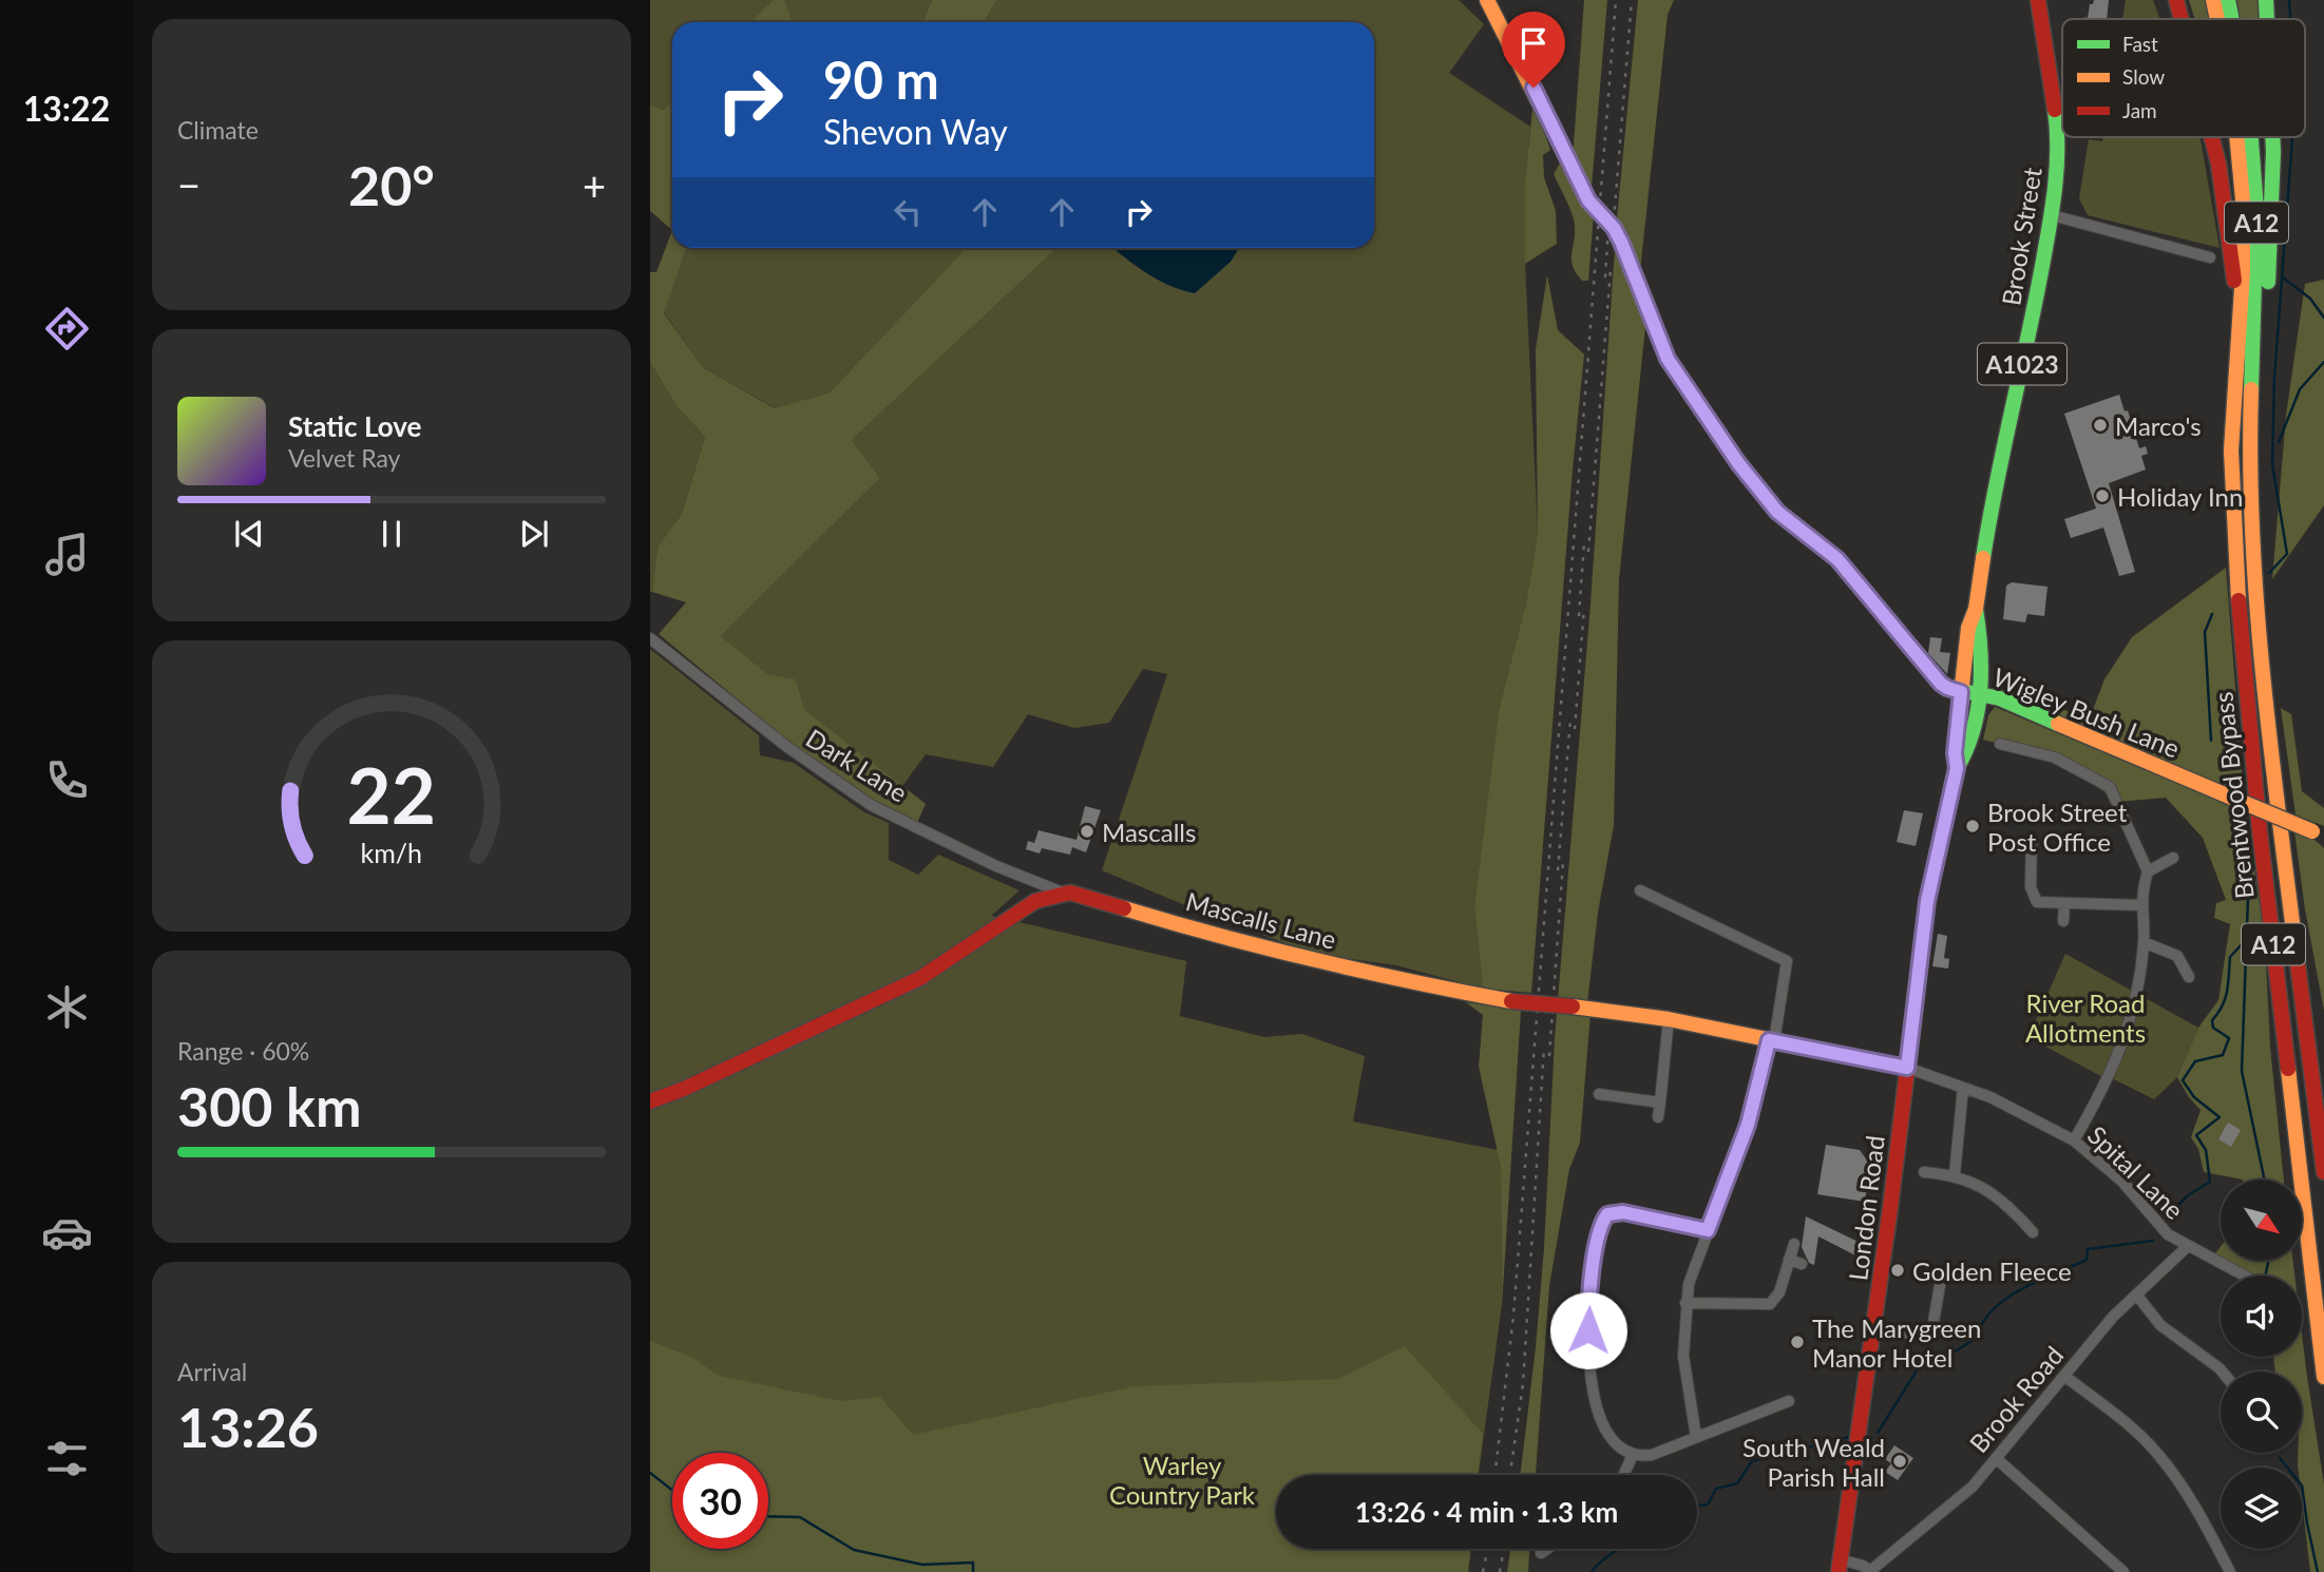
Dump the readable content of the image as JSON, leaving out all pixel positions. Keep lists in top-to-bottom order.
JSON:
{
  "streets": {
    "main road": [
      "A12",
      "Brook Street",
      "A1023",
      "Wigley Bush Lane",
      "Brentwood Bypass",
      "Mascalls Lane",
      "London Road"
    ],
    "street": ["Dark Lane", "Spital Lane", "Brook Road"]
  },
  "crossings": [
    ["A12", "Brentwood Bypass"],
    ["Brook Street", "Wigley Bush Lane"],
    ["Brook Street", "Mascalls Lane"],
    ["Brook Street", "Spital Lane"],
    ["Brook Street", "London Road"],
    ["Dark Lane", "Mascalls Lane"],
    ["Mascalls Lane", "Spital Lane"],
    ["Mascalls Lane", "London Road"],
    ["Spital Lane", "London Road"],
    ["Spital Lane", "Brook Road"],
    ["London Road", "Brook Road"]
  ],
  "parks": ["River Road Allotments", "Warley Country Park"],
  "places": [
    "Marco's",
    "Holiday Inn",
    "Brook Street Post Office",
    "Mascalls",
    "Golden Fleece",
    "The Marygreen Manor Hotel",
    "South Weald Parish Hall"
  ],
  "legend": ["Fast", "Slow", "Jam"],
  "north": "bottom right",
  "page": {
    "tabs": "13:22",
    "tile": [
      "Climate",
      ["Range · 60%", "300 km"],
      ["Arrival", "13:26"]
    ],
    "turn": ["90 m", "Shevon Way"],
    "heat": ["−", "20°", "+"],
    "song": ["Static Love", "Velvet Ray"],
    "limit": "30",
    "trip": "13:26 · 4 min · 1.3 km",
    "gauge": ["22", "km/h"]
  }
}
